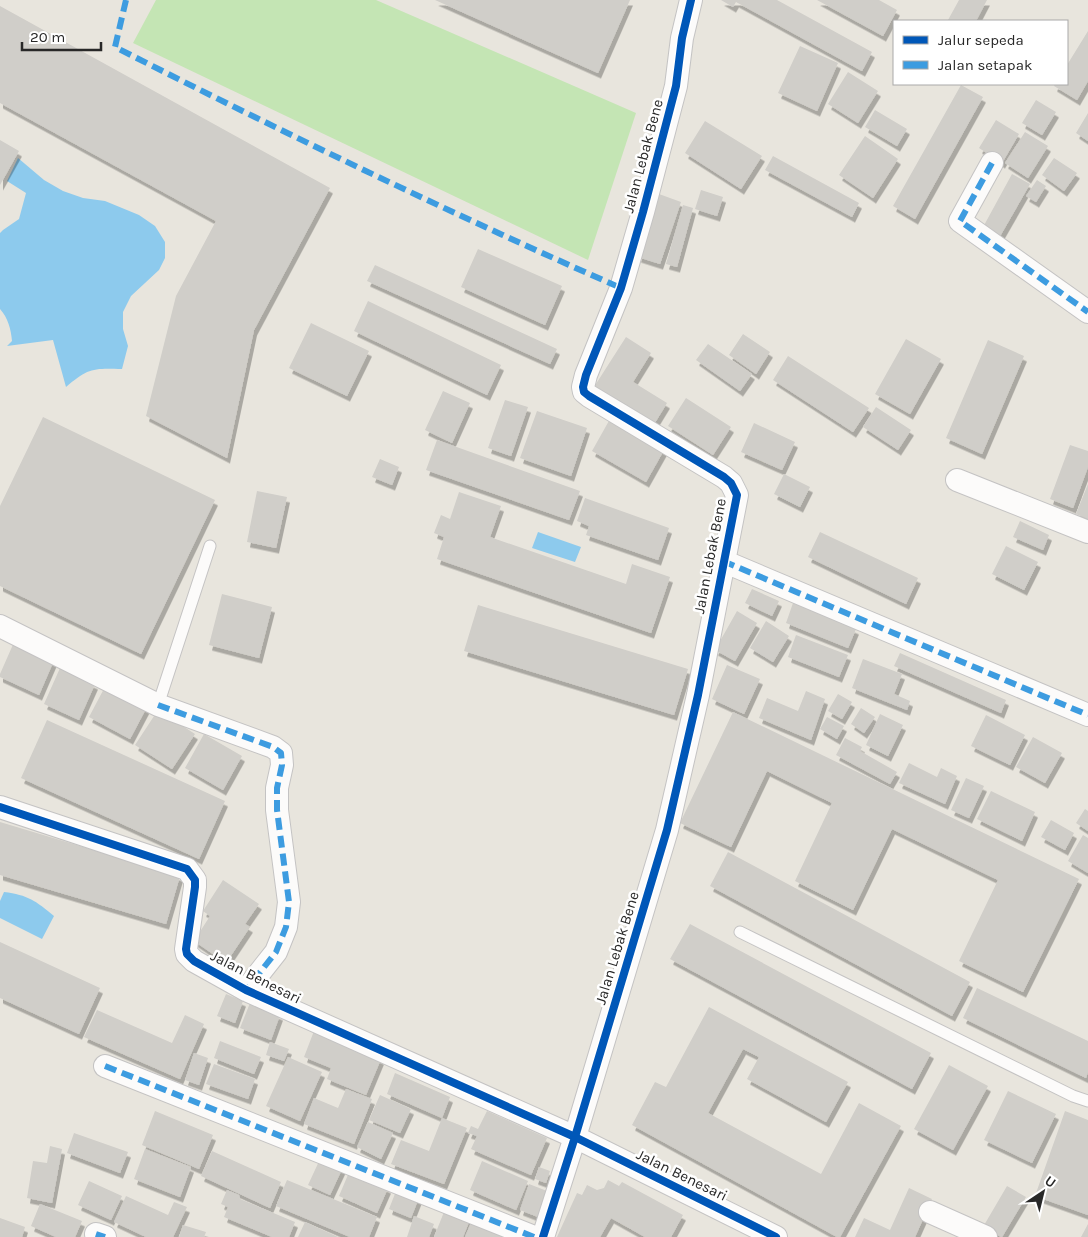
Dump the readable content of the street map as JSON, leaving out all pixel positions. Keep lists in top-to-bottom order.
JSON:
{
  "streets": {
    "street": ["Jalan Lebak Bene", "Jalan Benesari"]
  },
  "crossings": [
    ["Jalan Lebak Bene", "Jalan Benesari"]
  ],
  "legend": ["Jalur sepeda", "Jalan setapak"],
  "scale_bar": "20 m",
  "north": "top right"
}
